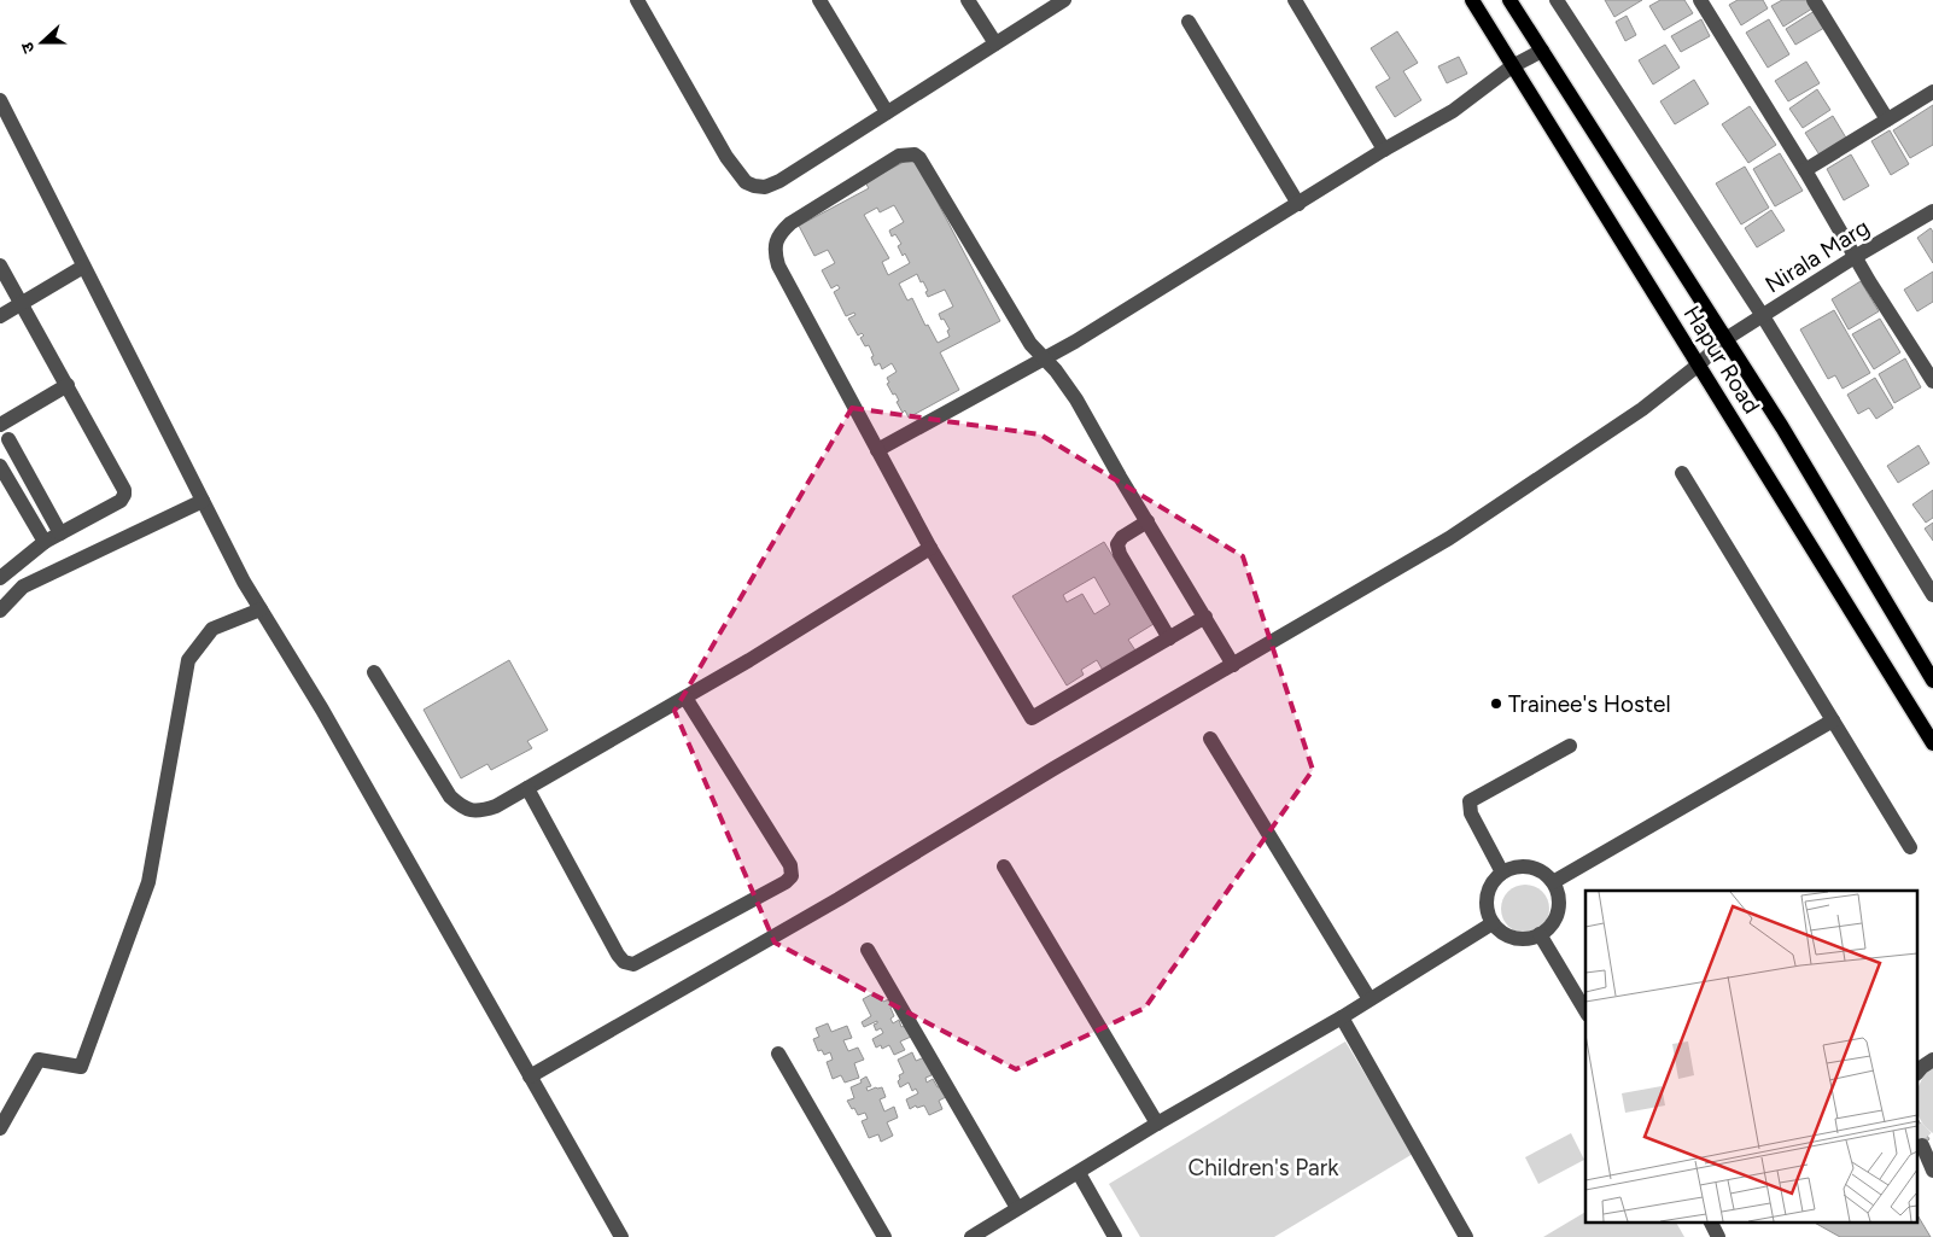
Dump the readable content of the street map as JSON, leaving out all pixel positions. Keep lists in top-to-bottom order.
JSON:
{
  "streets": {
    "main road": ["Hapur Road"],
    "street": ["Nirala Marg"]
  },
  "crossings": [
    ["Nirala Marg", "Hapur Road"]
  ],
  "parks": ["Children's Park"],
  "places": ["Trainee's Hostel"],
  "north": "left"
}
